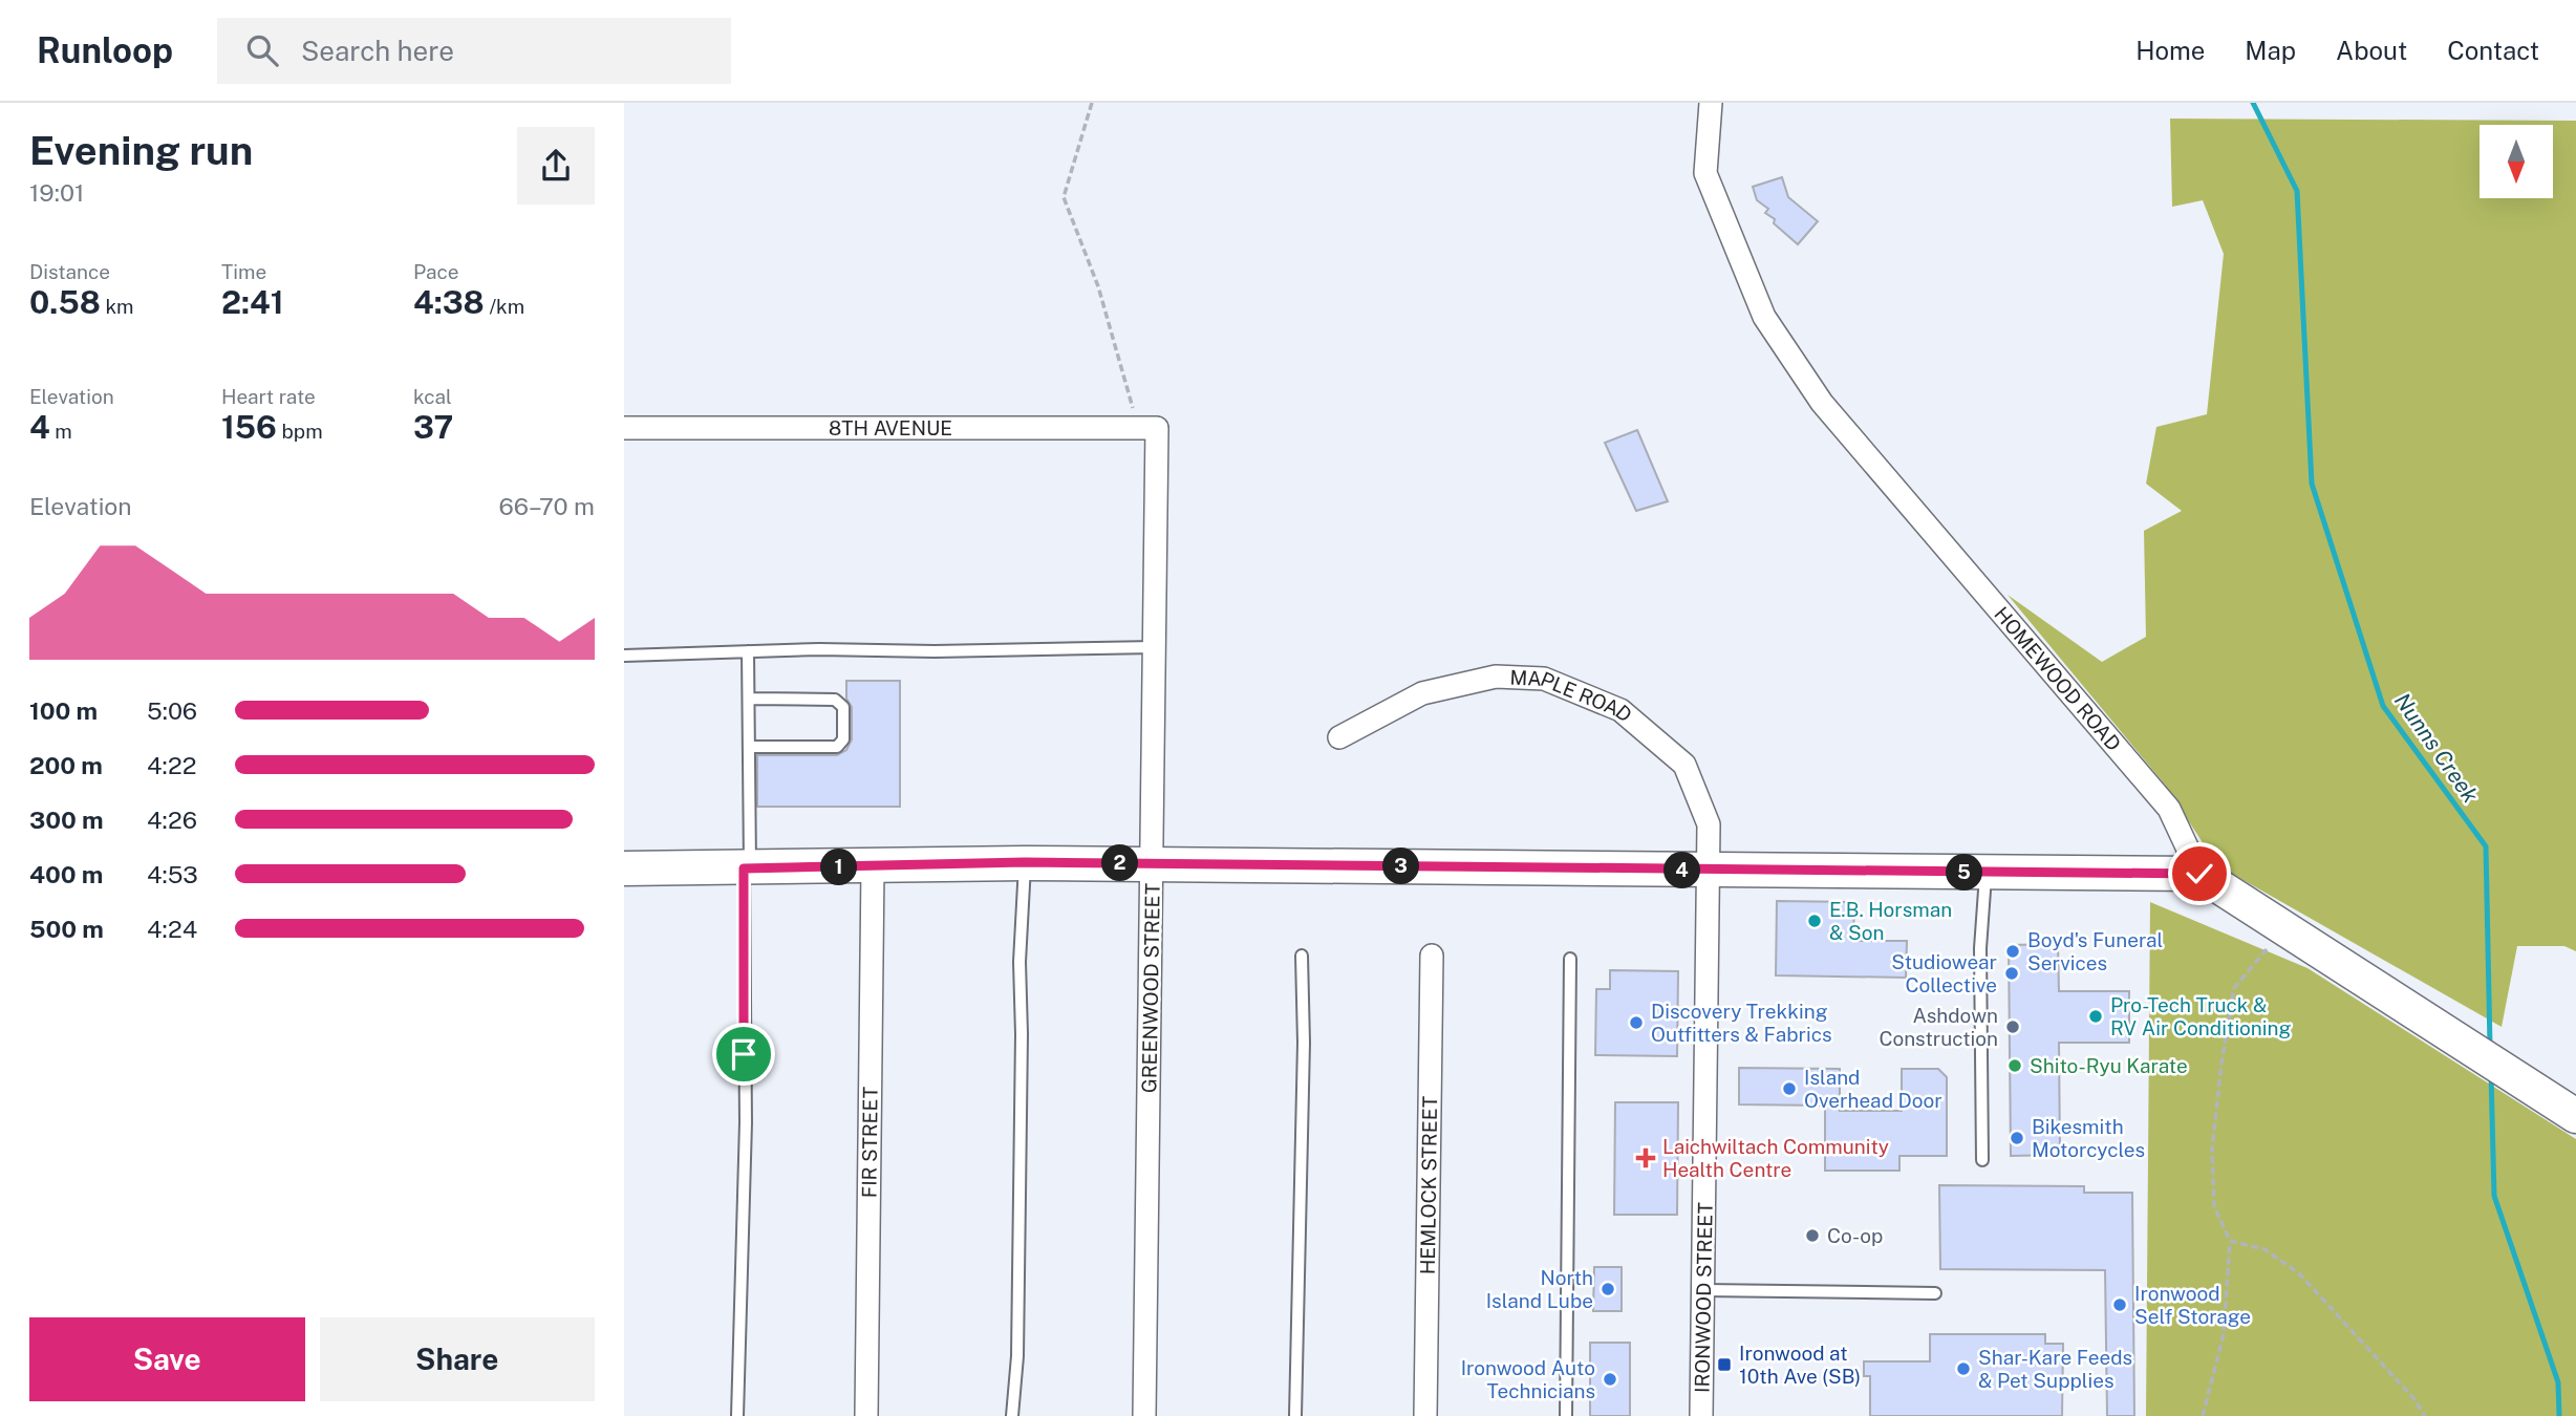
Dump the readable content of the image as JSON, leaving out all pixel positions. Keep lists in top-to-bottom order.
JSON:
{
  "streets": {
    "street": [
      "8TH AVENUE",
      "HOMEWOOD ROAD",
      "MAPLE ROAD",
      "GREENWOOD STREET",
      "FIR STREET",
      "HEMLOCK STREET",
      "IRONWOOD STREET"
    ]
  },
  "crossings": [
    ["8TH AVENUE", "GREENWOOD STREET"],
    ["MAPLE ROAD", "IRONWOOD STREET"]
  ],
  "water": ["Nunns Creek"],
  "places": {
    "other": [
      "E.B. Horsman & Son",
      "Boyd's Funeral Services",
      "Studiowear Collective",
      "Pro-Tech Truck & RV Air Conditioning",
      "Discovery Trekking Outfitters & Fabrics",
      "Ashdown Construction",
      "Shito-Ryu Karate",
      "Island Overhead Door",
      "Bikesmith Motorcycles",
      "Co-op",
      "North Island Lube",
      "Ironwood Self Storage",
      "Shar-Kare Feeds & Pet Supplies",
      "Ironwood Auto Technicians"
    ],
    "health": ["Laichwiltach Community Health Centre"],
    "transit": ["Ironwood at 10th Ave (SB)"]
  },
  "north": "bottom",
  "page": {
    "header": "Runloop",
    "search": "Search here",
    "nav": [
      "Home",
      "Map",
      "About",
      "Contact"
    ],
    "heading": ["Evening run", "19:01"],
    "stats": [
      ["Distance", "0.58 km"],
      ["Time", "2:41"],
      ["Pace", "4:38 /km"],
      ["Elevation", "4 m"],
      ["Heart rate", "156 bpm"],
      ["kcal", "37"]
    ],
    "chart": ["Elevation", "66–70 m"],
    "list": [
      {
        "name": "100 m",
        "note": "5:06"
      },
      {
        "name": "200 m",
        "note": "4:22"
      },
      {
        "name": "300 m",
        "note": "4:26"
      },
      {
        "name": "400 m",
        "note": "4:53"
      },
      {
        "name": "500 m",
        "note": "4:24"
      }
    ],
    "pins": [
      "2",
      "3",
      "1",
      "4",
      "5"
    ],
    "buttons": ["Save", "Share"]
  }
}
